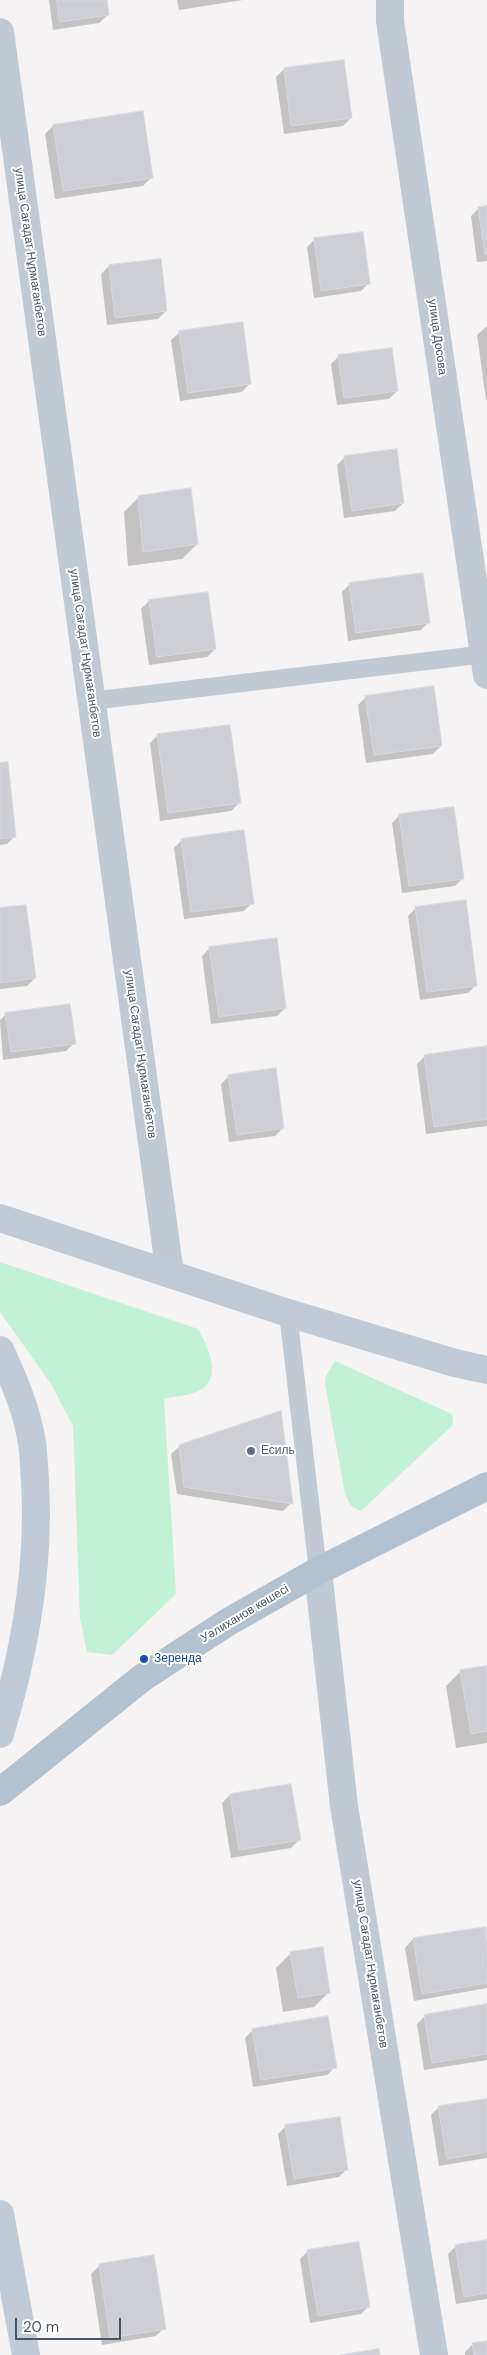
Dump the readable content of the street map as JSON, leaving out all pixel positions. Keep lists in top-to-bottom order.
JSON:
{
  "streets": {
    "main road": ["Уәлиханов көшесі"],
    "street": ["улица Сағадат Нұрмағанбетов", "улица Досова"]
  },
  "crossings": [
    ["улица Сағадат Нұрмағанбетов", "Уәлиханов көшесі"]
  ],
  "places": ["Есиль", "Зеренда"],
  "scale_bar": "20 m"
}
